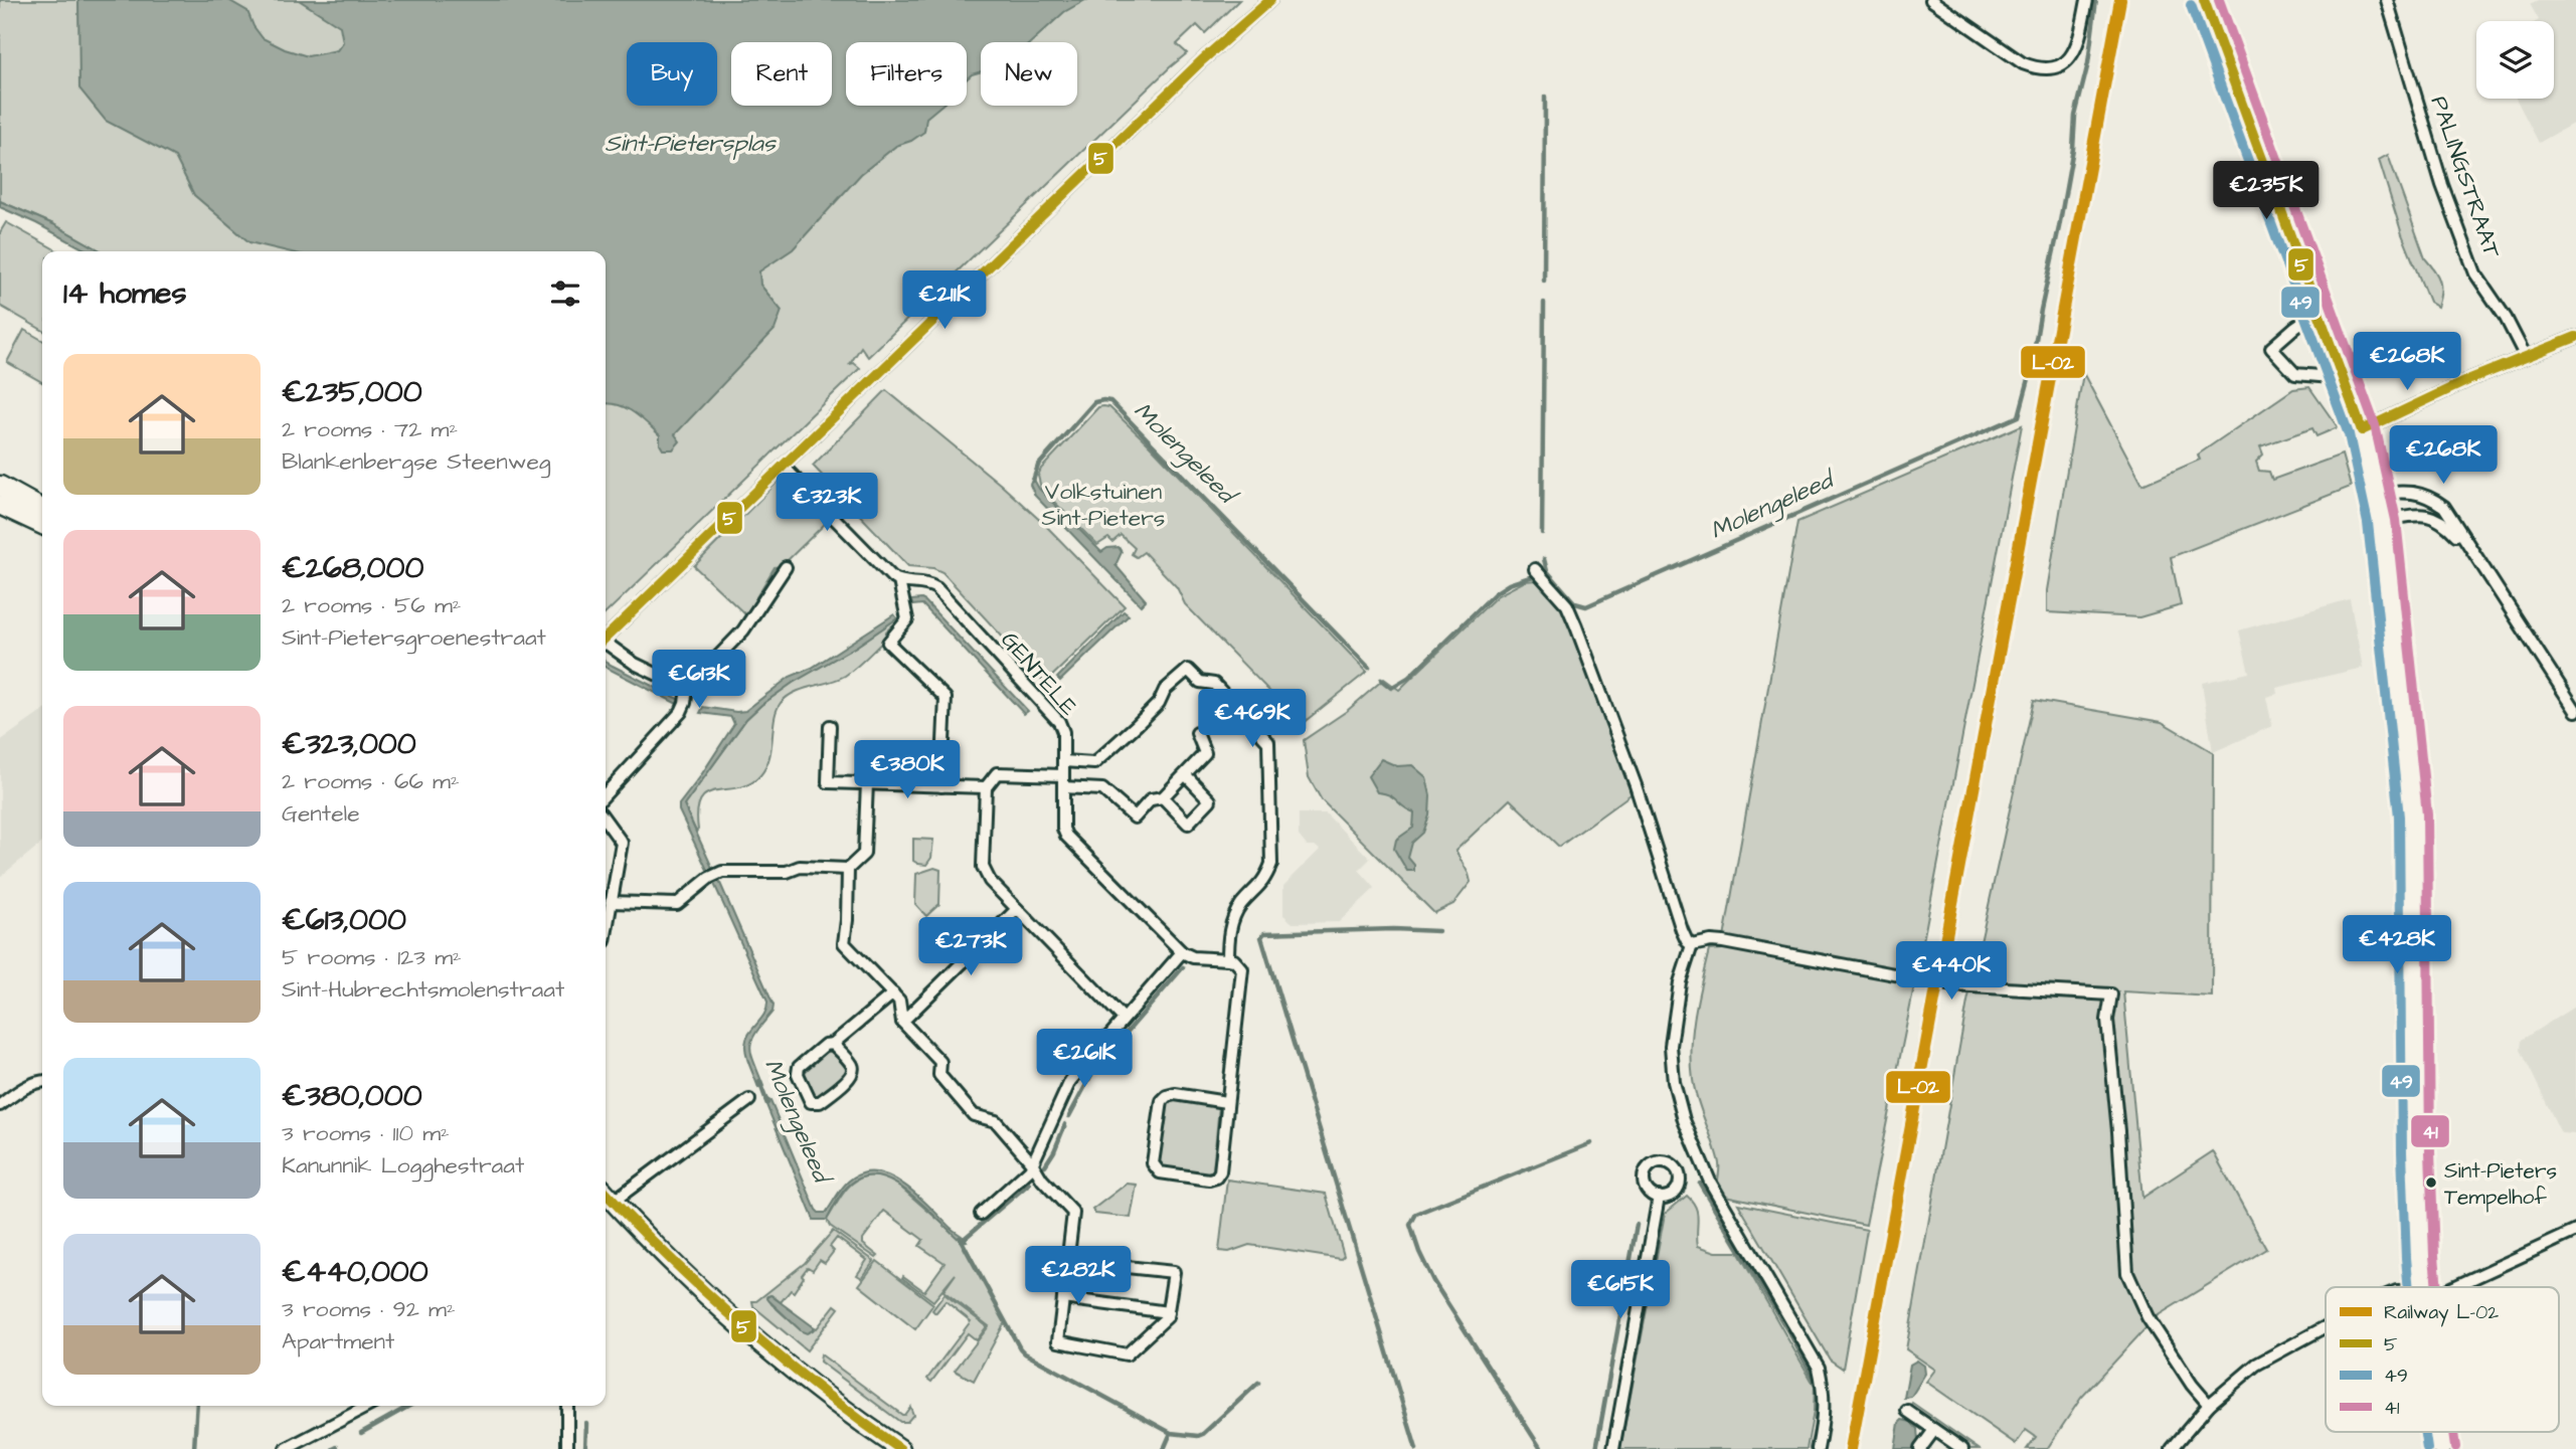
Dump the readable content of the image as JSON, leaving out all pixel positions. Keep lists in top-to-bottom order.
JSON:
{
  "streets": {
    "street": ["PALINGSTRAAT", "GENTELE"]
  },
  "water": ["Sint-Pietersplas", "Molengeleed"],
  "parks": ["Volkstuinen Sint-Pieters"],
  "places": ["Sint-Pieters Tempelhof"],
  "lines": [
    "rail line L-02",
    "transit line 5",
    "transit line 41",
    "transit line 49"
  ],
  "legend": [
    "Railway L-02",
    "5",
    "49",
    "41"
  ],
  "page": {
    "chip": [
      "Buy",
      "Rent",
      "Filters",
      "New"
    ],
    "price": [
      "€235K",
      "€211K",
      "€268K",
      "€268K",
      "€323K",
      "€613K",
      "€469K",
      "€380K",
      "€428K",
      "€273K",
      "€440K",
      "€261K",
      "€282K",
      "€615K"
    ],
    "heading": "14 homes",
    "list": [
      {
        "name": "€235,000",
        "note": "2 rooms · 72 m² · Blankenbergse Steenweg"
      },
      {
        "name": "€268,000",
        "note": "2 rooms · 56 m² · Sint-Pietersgroenestraat"
      },
      {
        "name": "€323,000",
        "note": "2 rooms · 66 m² · Gentele"
      },
      {
        "name": "€613,000",
        "note": "5 rooms · 123 m² · Sint-Hubrechtsmolenstraat"
      },
      {
        "name": "€380,000",
        "note": "3 rooms · 110 m² · Kanunnik Logghestraat"
      },
      {
        "name": "€440,000",
        "note": "3 rooms · 92 m² · Apartment"
      }
    ]
  }
}
